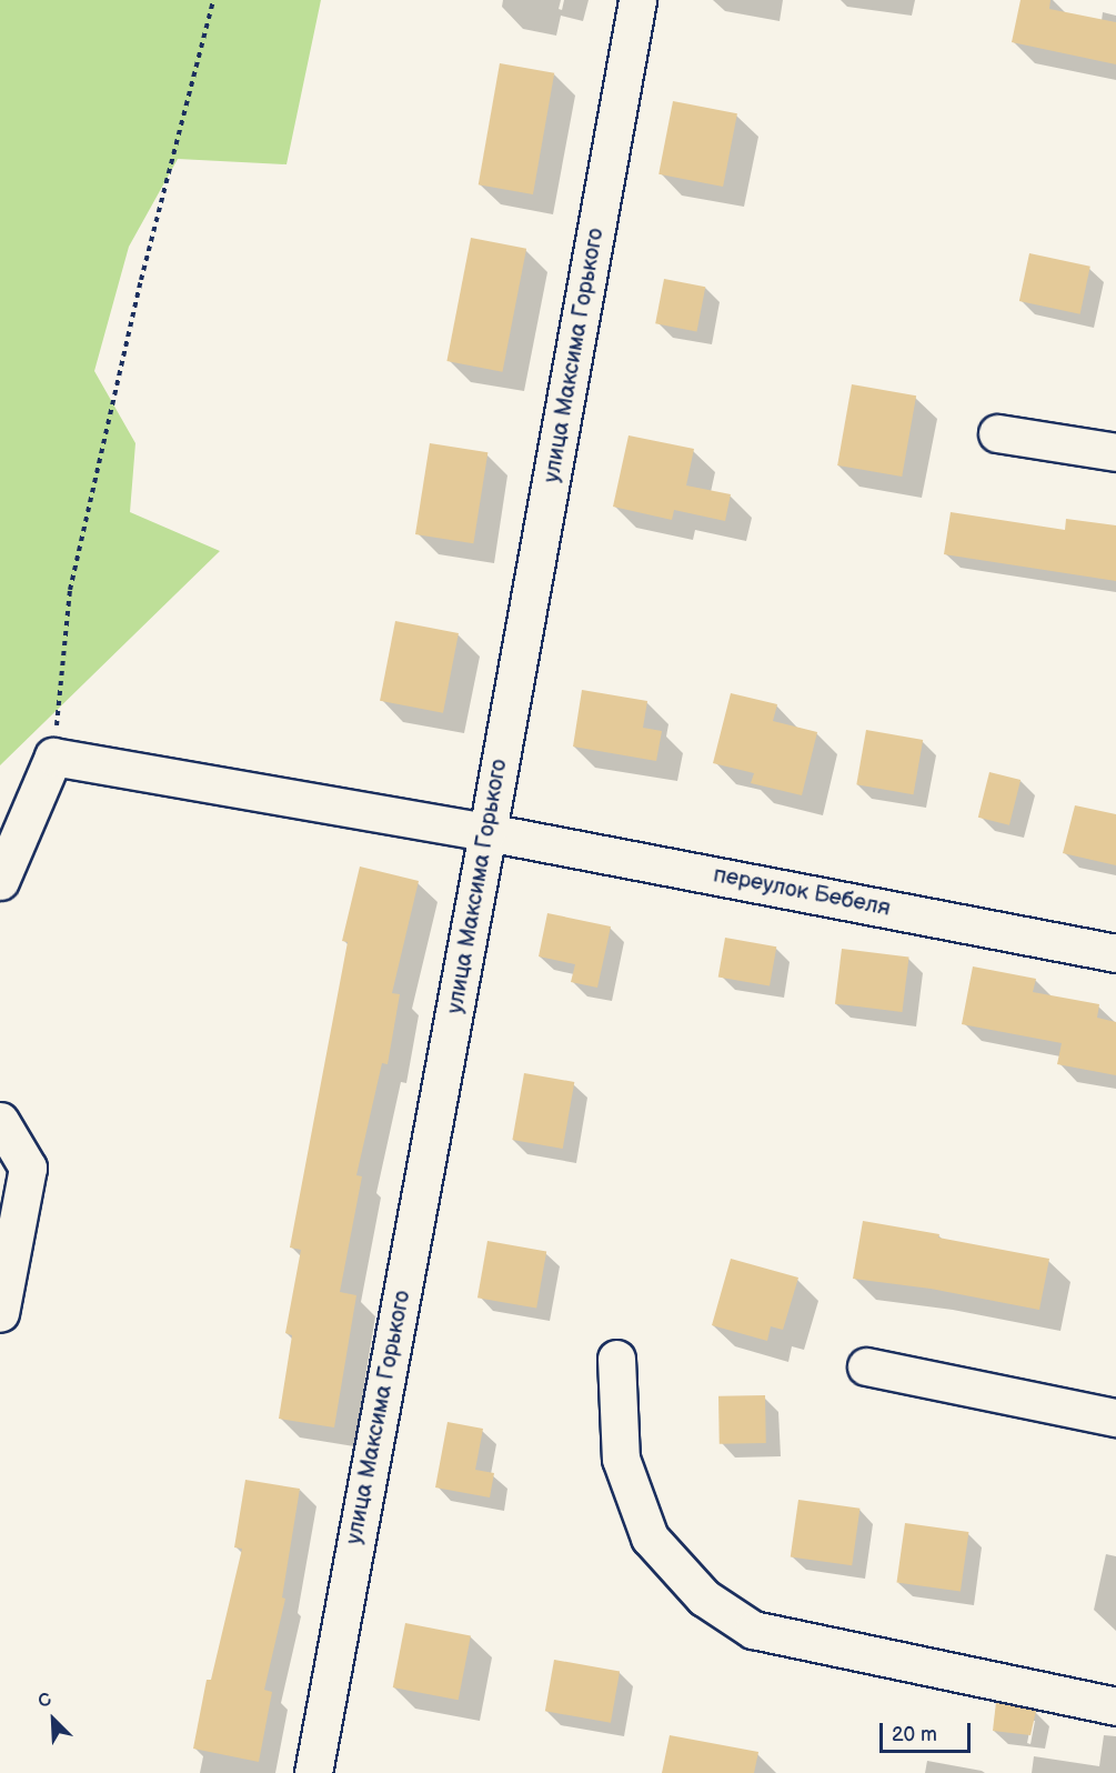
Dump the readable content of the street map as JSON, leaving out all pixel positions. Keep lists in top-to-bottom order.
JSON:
{
  "streets": {
    "street": ["улица Максима Горького", "переулок Бебеля"]
  },
  "crossings": [
    ["улица Максима Горького", "переулок Бебеля"]
  ],
  "scale_bar": "20 m",
  "north": "top left"
}
